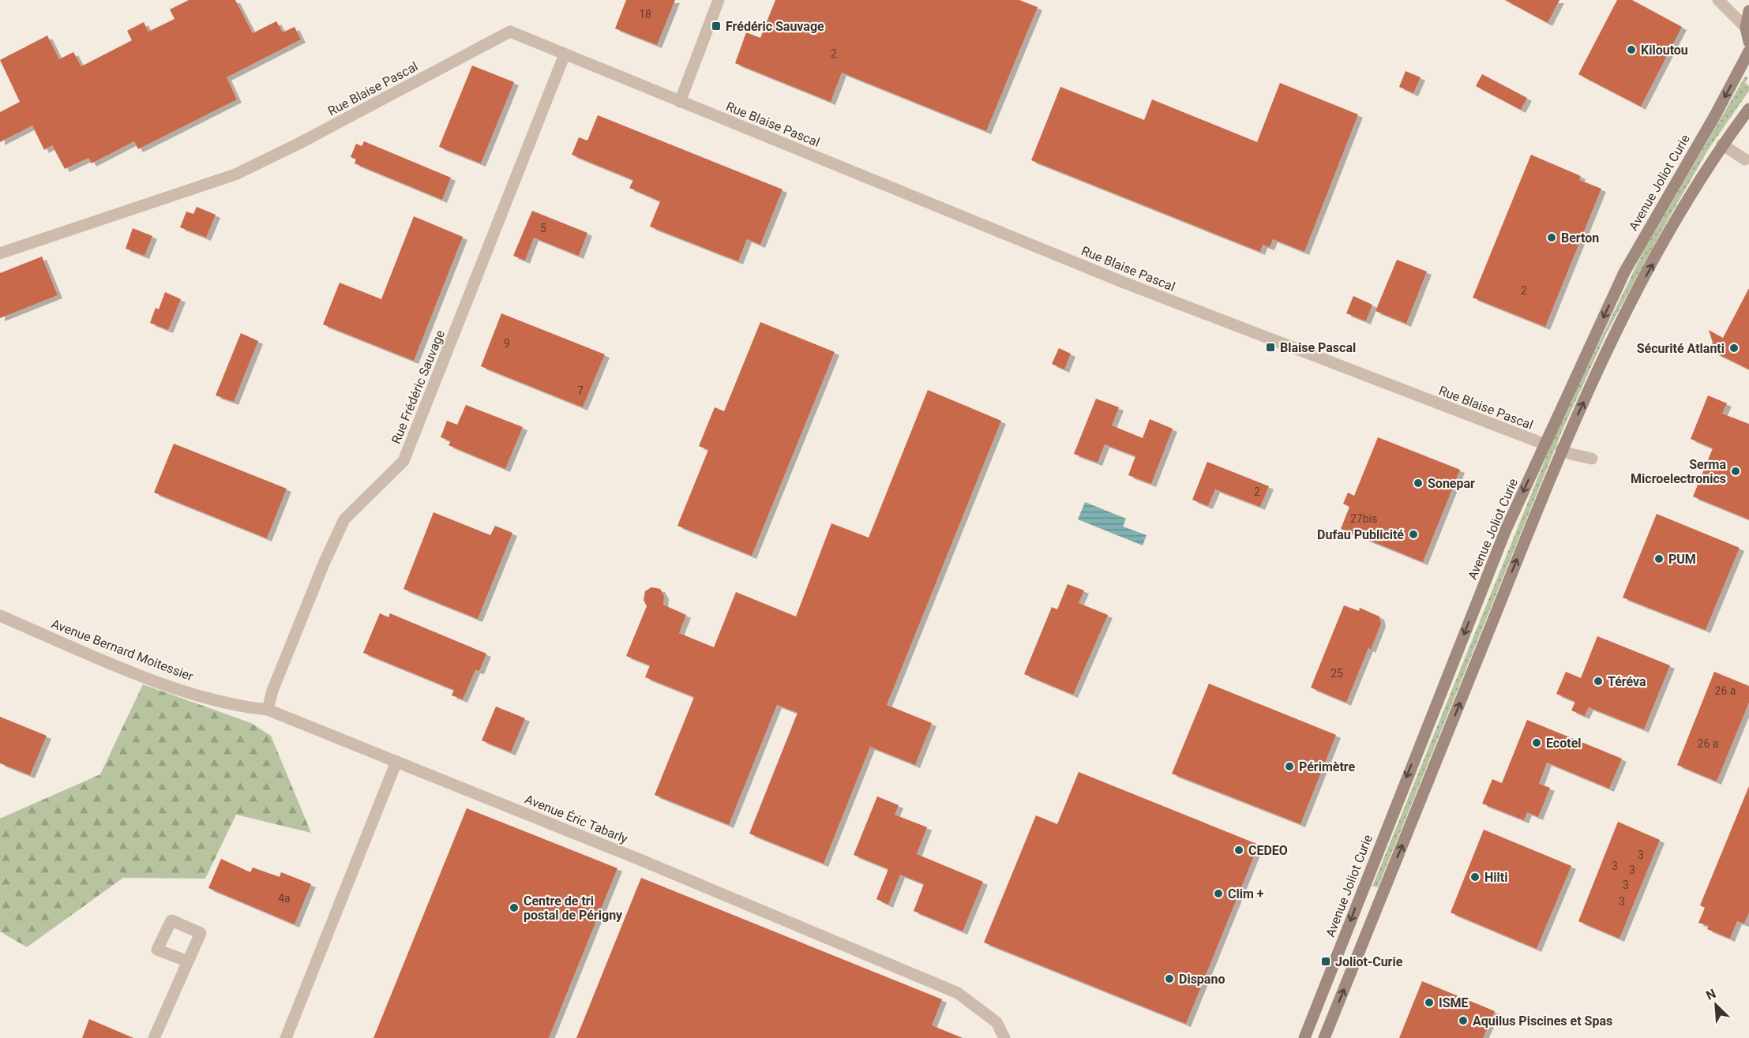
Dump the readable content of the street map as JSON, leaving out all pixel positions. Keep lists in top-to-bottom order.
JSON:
{
  "streets": {
    "main road": ["Avenue Joliot Curie"],
    "street": [
      "Rue Blaise Pascal",
      "Rue Frédéric Sauvage",
      "Avenue Bernard Moitessier",
      "Avenue Éric Tabarly"
    ]
  },
  "crossings": [
    ["Rue Blaise Pascal", "Avenue Joliot Curie"],
    ["Rue Blaise Pascal", "Rue Frédéric Sauvage"],
    ["Rue Frédéric Sauvage", "Avenue Bernard Moitessier"],
    ["Avenue Bernard Moitessier", "Avenue Éric Tabarly"]
  ],
  "places": {
    "transit": ["Frédéric Sauvage", "Blaise Pascal", "Joliot-Curie"],
    "other": [
      "Kiloutou",
      "Berton",
      "Sécurité Atlanti",
      "Serma Microelectronics",
      "Sonepar",
      "Dufau Publicité",
      "PUM",
      "Téréva",
      "Ecotel",
      "Périmètre",
      "CEDEO",
      "Hilti",
      "Clim +",
      "Centre de tri postal de Périgny",
      "Dispano",
      "ISME",
      "Aquilus Piscines et Spas"
    ]
  },
  "house_numbers": [
    "18",
    "2",
    "5",
    "2",
    "9",
    "7",
    "2",
    "27bis",
    "25",
    "26 a",
    "26 a",
    "3",
    "3",
    "3",
    "3",
    "4a",
    "3"
  ],
  "north": "top left"
}
